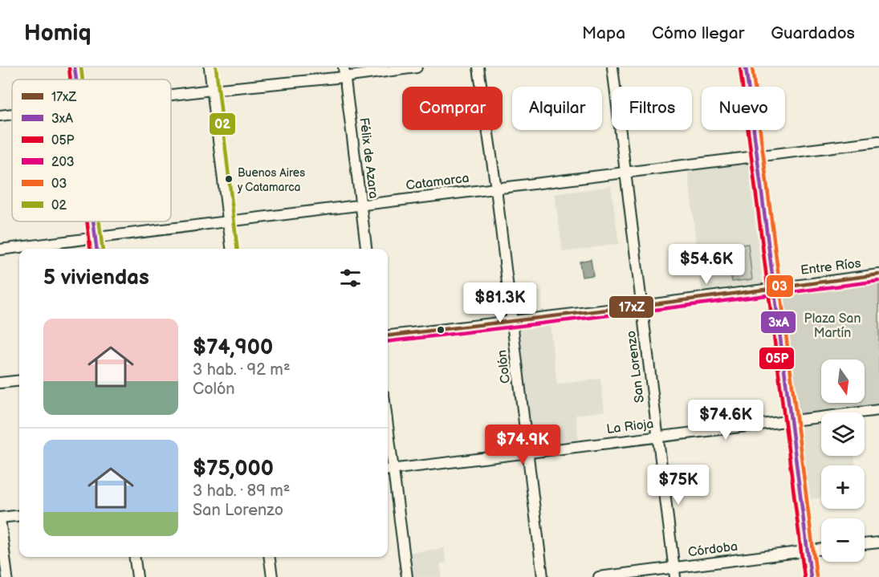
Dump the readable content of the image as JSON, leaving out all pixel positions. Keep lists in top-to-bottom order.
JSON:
{
  "streets": {
    "street": [
      "Félix de Azara",
      "Catamarca",
      "Entre Ríos",
      "Colón",
      "San Lorenzo",
      "La Rioja",
      "Córdoba"
    ]
  },
  "crossings": [
    ["Félix de Azara", "Catamarca"],
    ["Catamarca", "Colón"],
    ["Catamarca", "San Lorenzo"],
    ["Entre Ríos", "Colón"],
    ["Entre Ríos", "San Lorenzo"],
    ["Colón", "La Rioja"],
    ["San Lorenzo", "La Rioja"],
    ["San Lorenzo", "Córdoba"]
  ],
  "parks": ["Plaza San Martín"],
  "places": ["Buenos Aires y Catamarca"],
  "lines": [
    "transit line 3xA",
    "transit line 03",
    "transit line 02",
    "transit line 05P",
    "transit line 17xZ",
    "transit line 203"
  ],
  "legend": [
    "17xZ",
    "3xA",
    "05P",
    "203",
    "03",
    "02"
  ],
  "north": "bottom",
  "page": {
    "header": "Homiq",
    "nav": ["Mapa", "Cómo llegar", "Guardados"],
    "chip": [
      "Comprar",
      "Alquilar",
      "Filtros",
      "Nuevo"
    ],
    "price": [
      "$54.6K",
      "$81.3K",
      "$74.6K",
      "$74.9K",
      "$75K"
    ],
    "heading": "5 viviendas",
    "list": [
      {
        "name": "$74,900",
        "note": "3 hab. · 92 m² · Colón"
      },
      {
        "name": "$75,000",
        "note": "3 hab. · 89 m² · San Lorenzo"
      }
    ],
    "map_buttons": ["+", "−"]
  }
}
